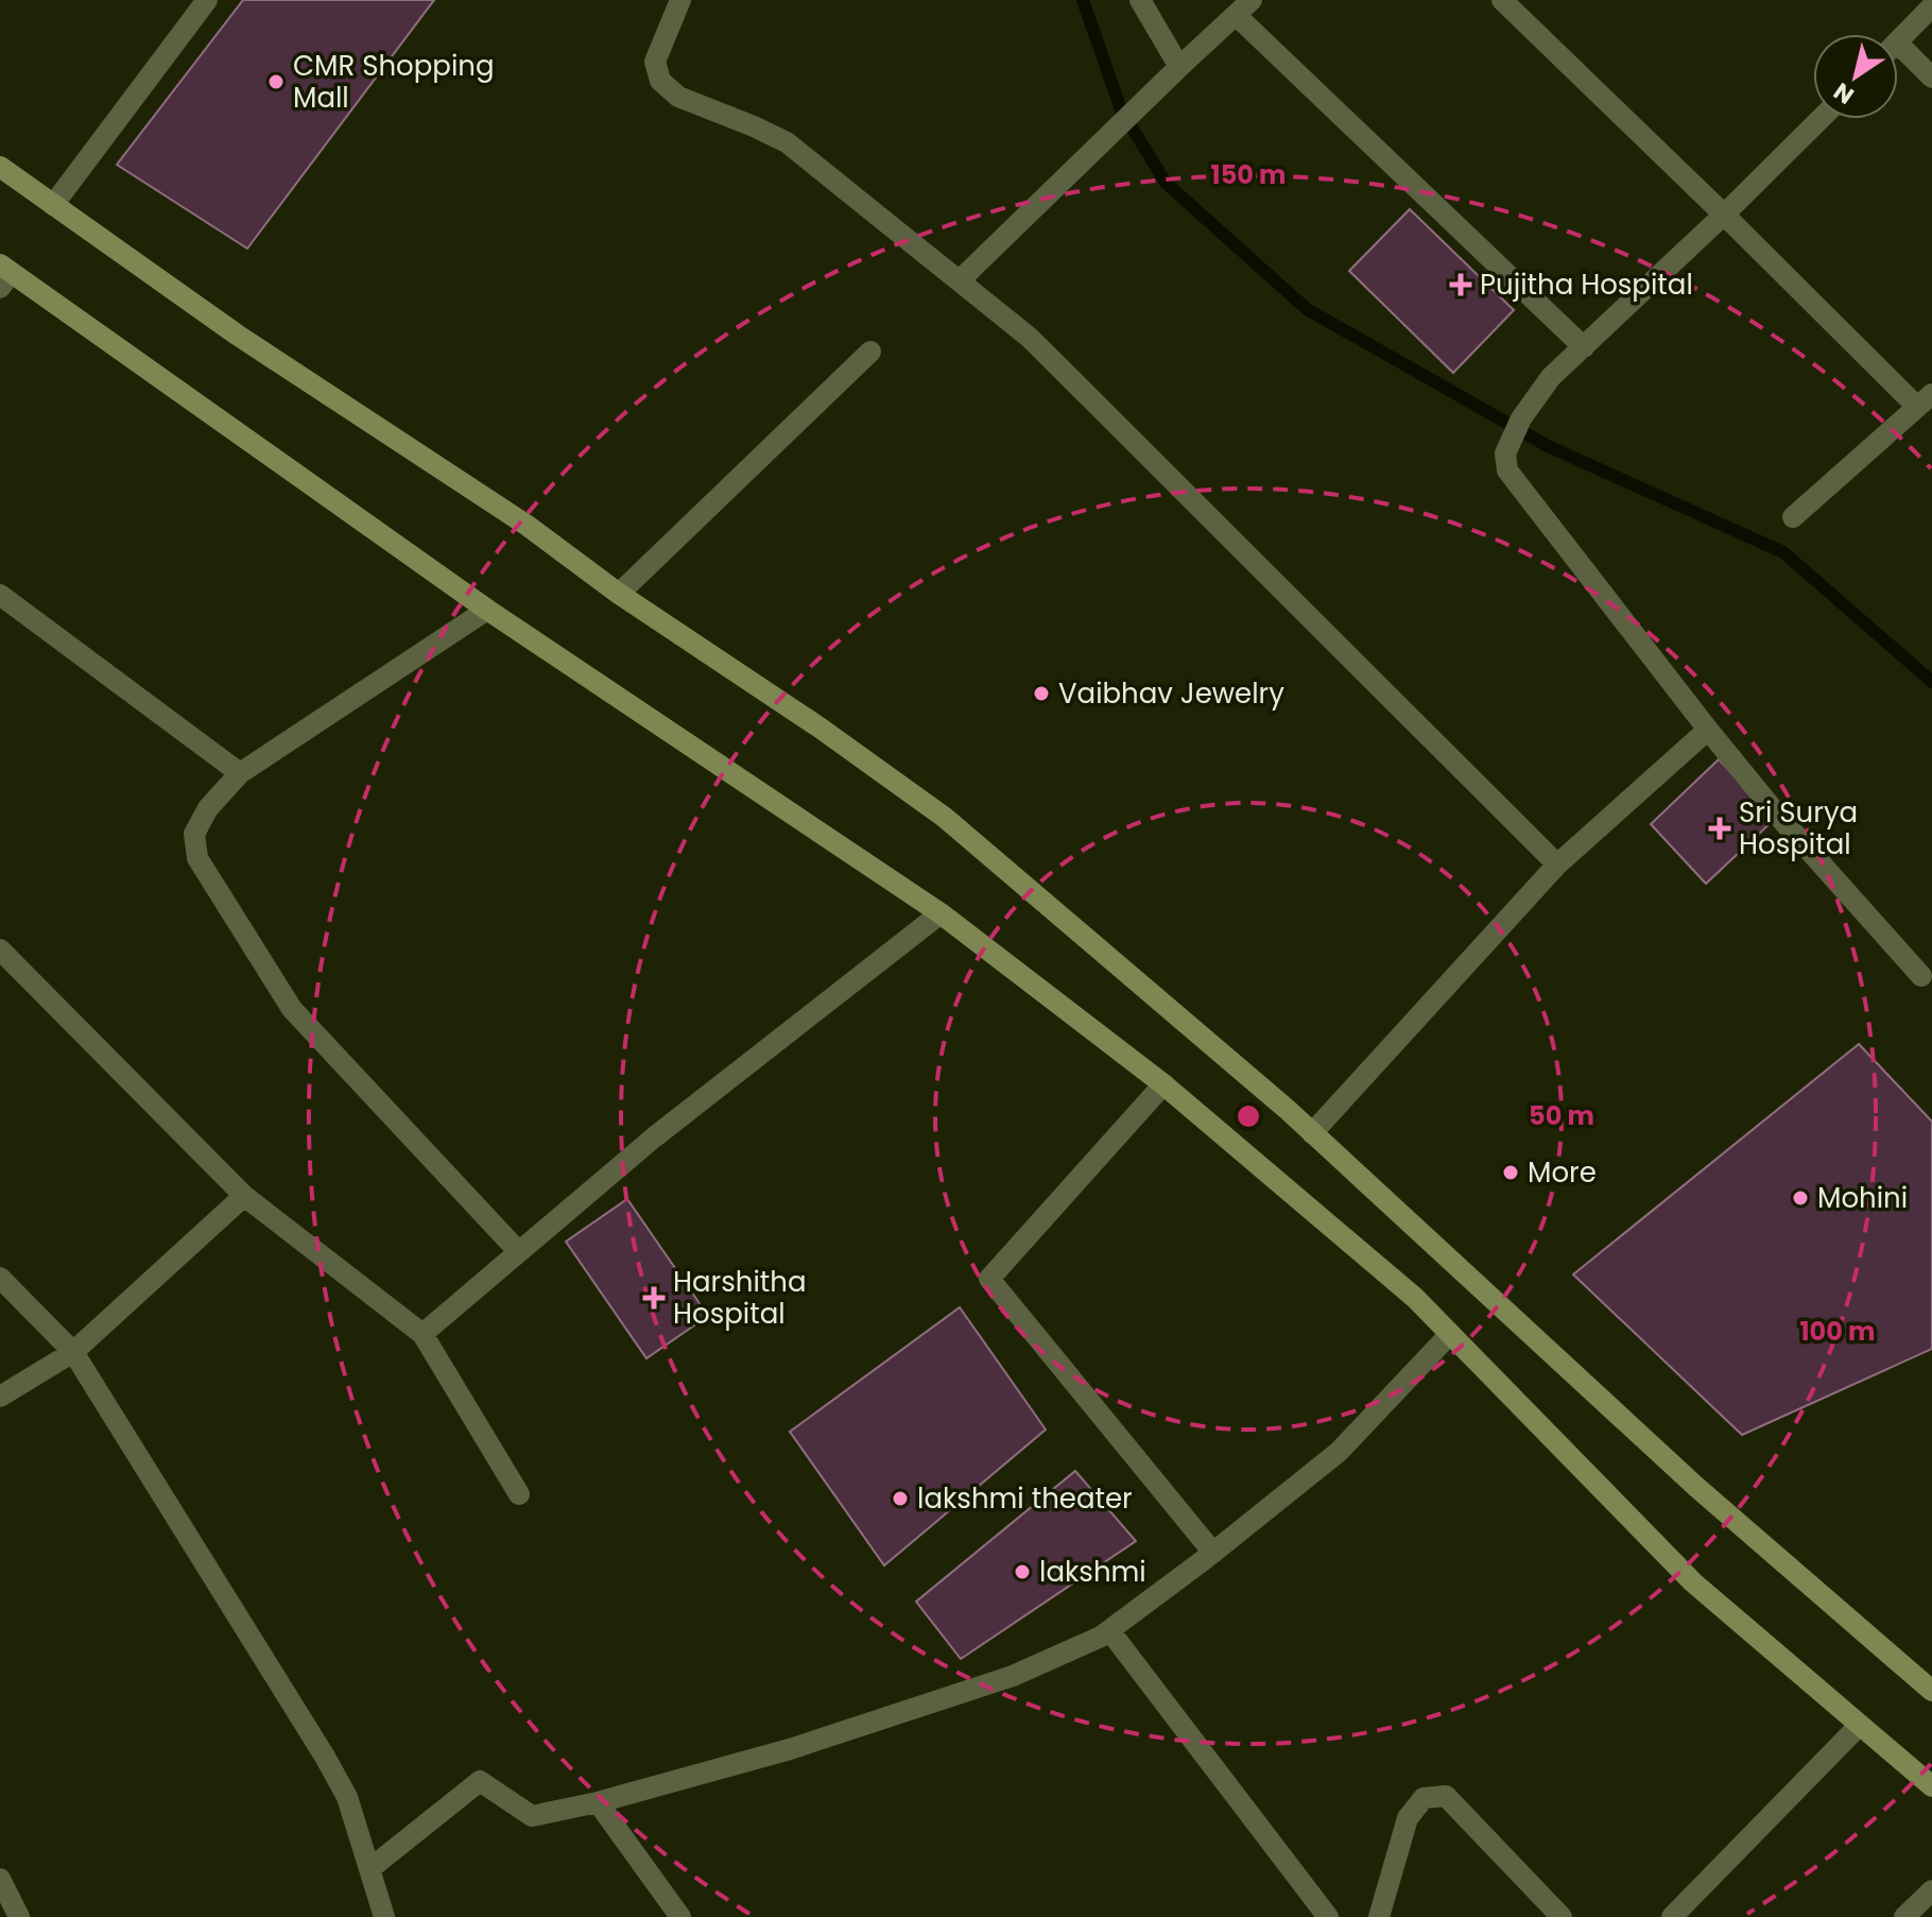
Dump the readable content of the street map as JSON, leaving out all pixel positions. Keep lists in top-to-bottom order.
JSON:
{
  "places": {
    "other": [
      "CMR Shopping Mall",
      "Vaibhav Jewelry",
      "More",
      "Mohini",
      "lakshmi theater",
      "lakshmi"
    ],
    "health": ["Pujitha Hospital", "Sri Surya Hospital", "Harshitha Hospital"]
  },
  "north": "bottom left",
  "rings": ["150 m", "50 m", "100 m"]
}
